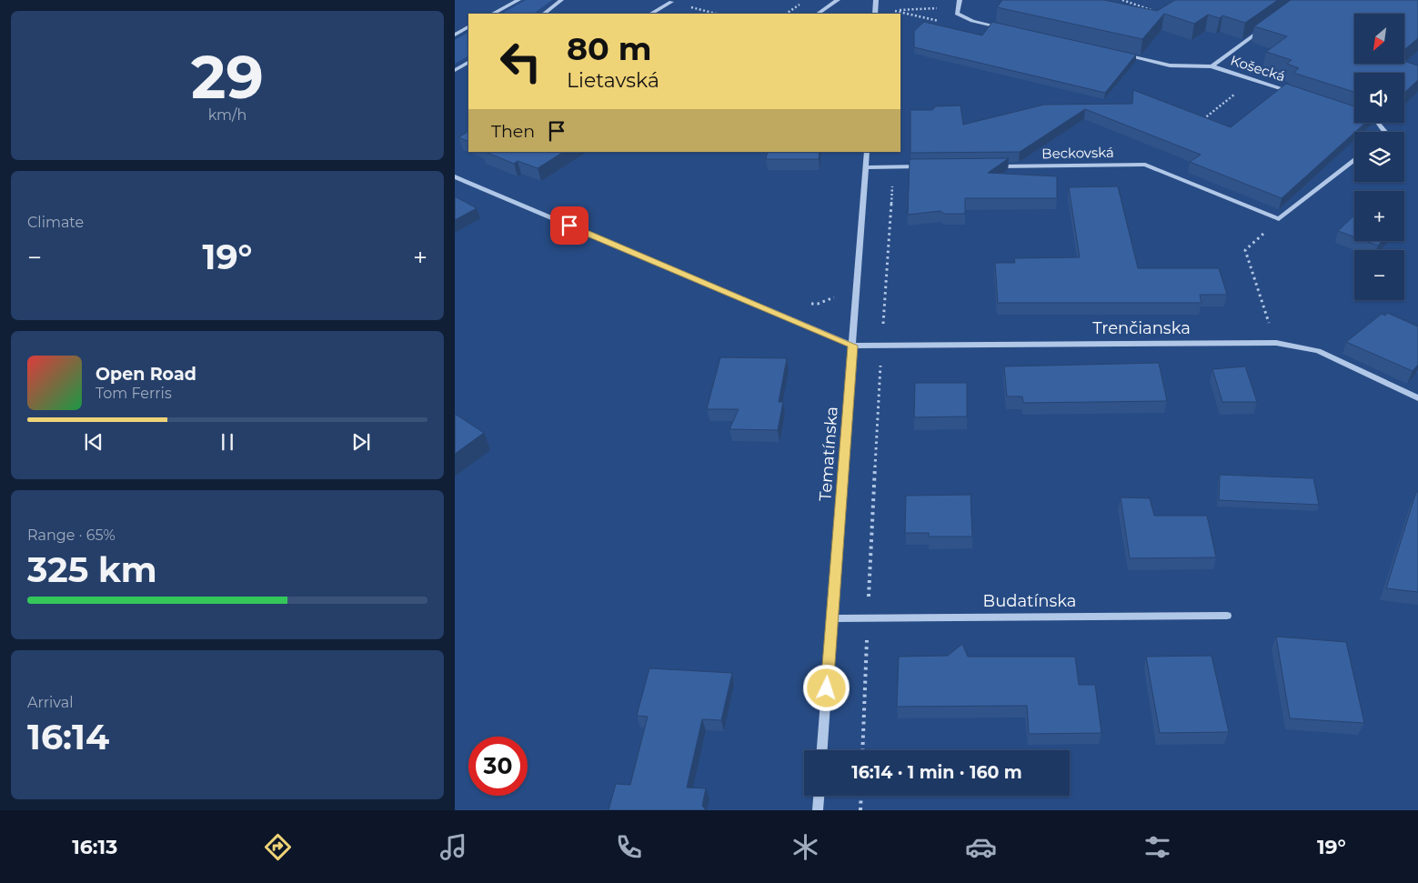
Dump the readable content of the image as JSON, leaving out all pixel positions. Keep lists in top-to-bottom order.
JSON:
{
  "streets": {
    "street": [
      "Košecká",
      "Beckovská",
      "Trenčianska",
      "Tematínska",
      "Budatínska"
    ]
  },
  "crossings": [
    ["Trenčianska", "Tematínska"],
    ["Tematínska", "Budatínska"]
  ],
  "north": "bottom left",
  "page": {
    "tile": [
      ["29", "km/h"],
      "Climate",
      ["Range · 65%", "325 km"],
      ["Arrival", "16:14"]
    ],
    "map_buttons": ["+", "−"],
    "turn": ["80 m", "Lietavská"],
    "then": "Then",
    "heat": ["−", "19°", "+"],
    "song": ["Open Road", "Tom Ferris"],
    "limit": "30",
    "trip": "16:14 · 1 min · 160 m",
    "tabs": ["16:13", "19°"]
  }
}
